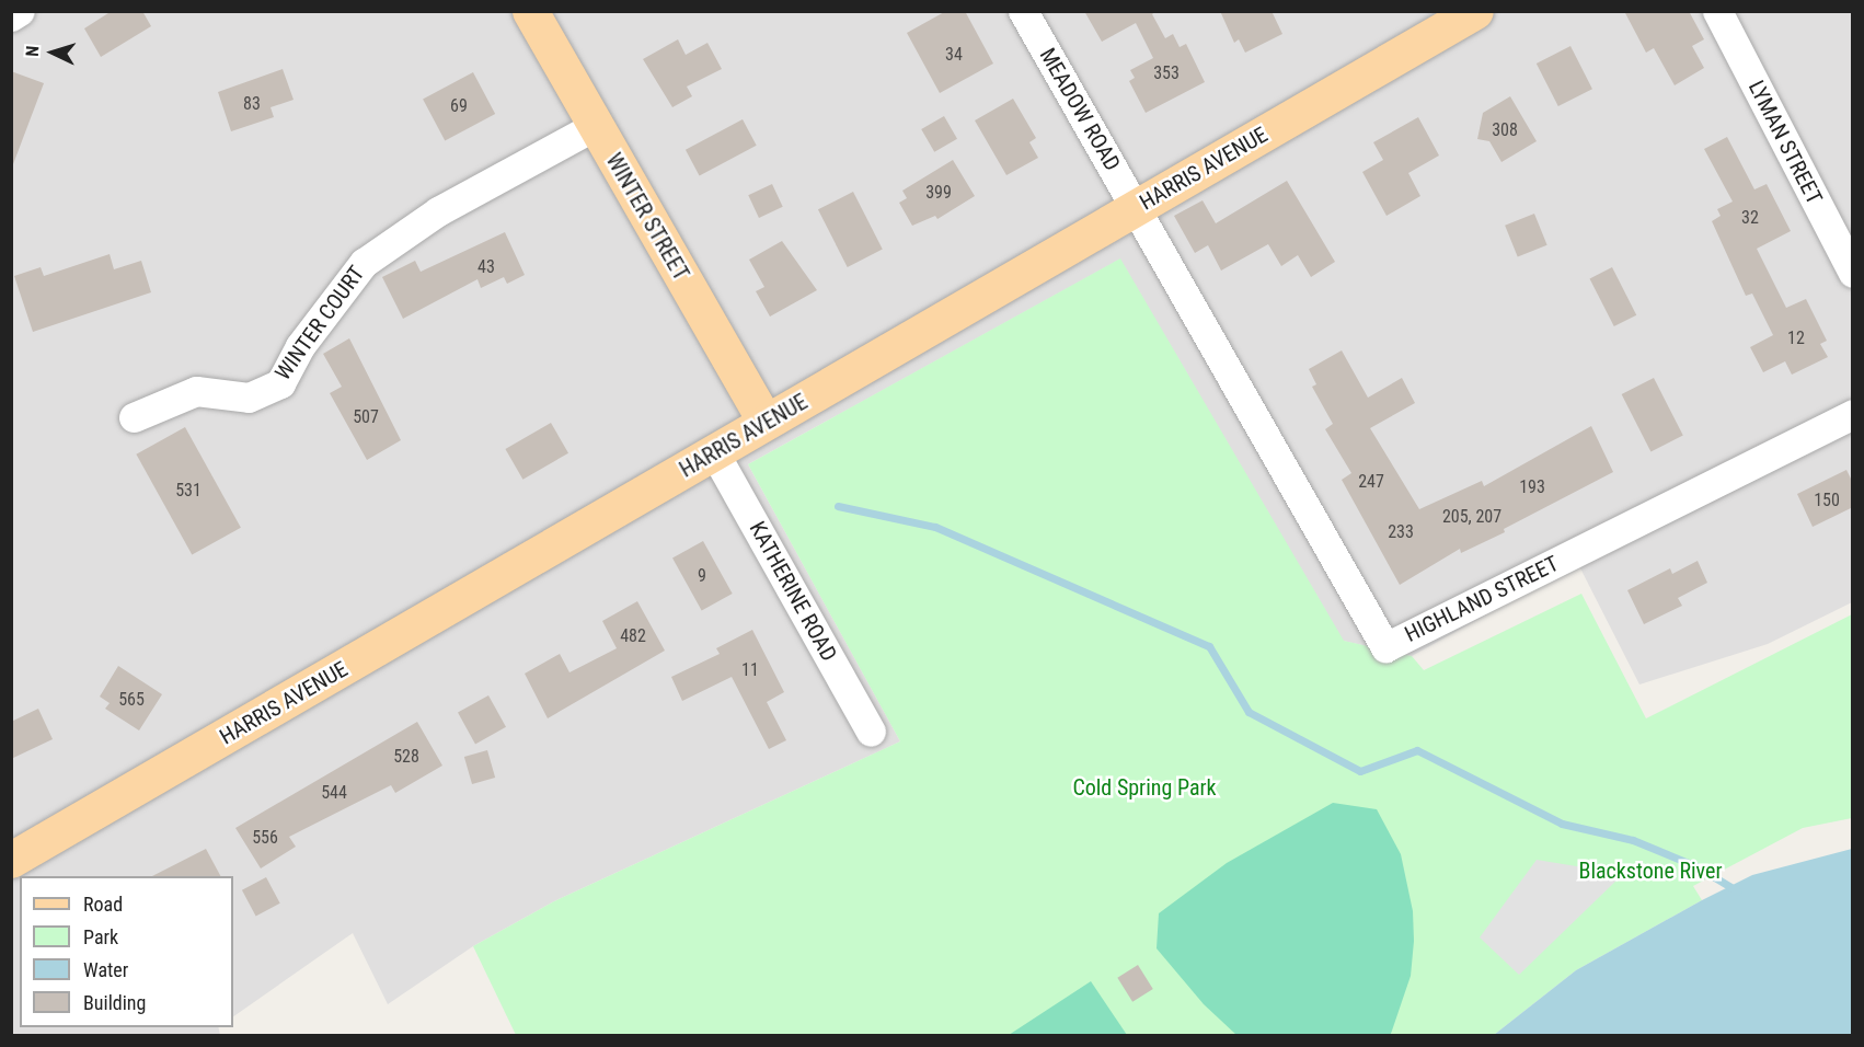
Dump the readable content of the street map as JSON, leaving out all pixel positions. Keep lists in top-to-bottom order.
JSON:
{
  "streets": {
    "main road": ["HARRIS AVENUE", "WINTER STREET"],
    "street": [
      "MEADOW ROAD",
      "LYMAN STREET",
      "WINTER COURT",
      "KATHERINE ROAD",
      "HIGHLAND STREET"
    ]
  },
  "crossings": [
    ["MEADOW ROAD", "HARRIS AVENUE"],
    ["MEADOW ROAD", "HIGHLAND STREET"],
    ["HARRIS AVENUE", "WINTER STREET"],
    ["HARRIS AVENUE", "KATHERINE ROAD"],
    ["HARRIS AVENUE", "HIGHLAND STREET"],
    ["WINTER STREET", "WINTER COURT"]
  ],
  "parks": ["Cold Spring Park", "Blackstone River"],
  "house_numbers": [
    "34",
    "353",
    "83",
    "69",
    "308",
    "399",
    "32",
    "43",
    "12",
    "507",
    "247",
    "193",
    "531",
    "150",
    "205, 207",
    "233",
    "9",
    "482",
    "11",
    "565",
    "528",
    "544",
    "556"
  ],
  "legend": [
    "Road",
    "Park",
    "Water",
    "Building"
  ],
  "north": "left"
}
